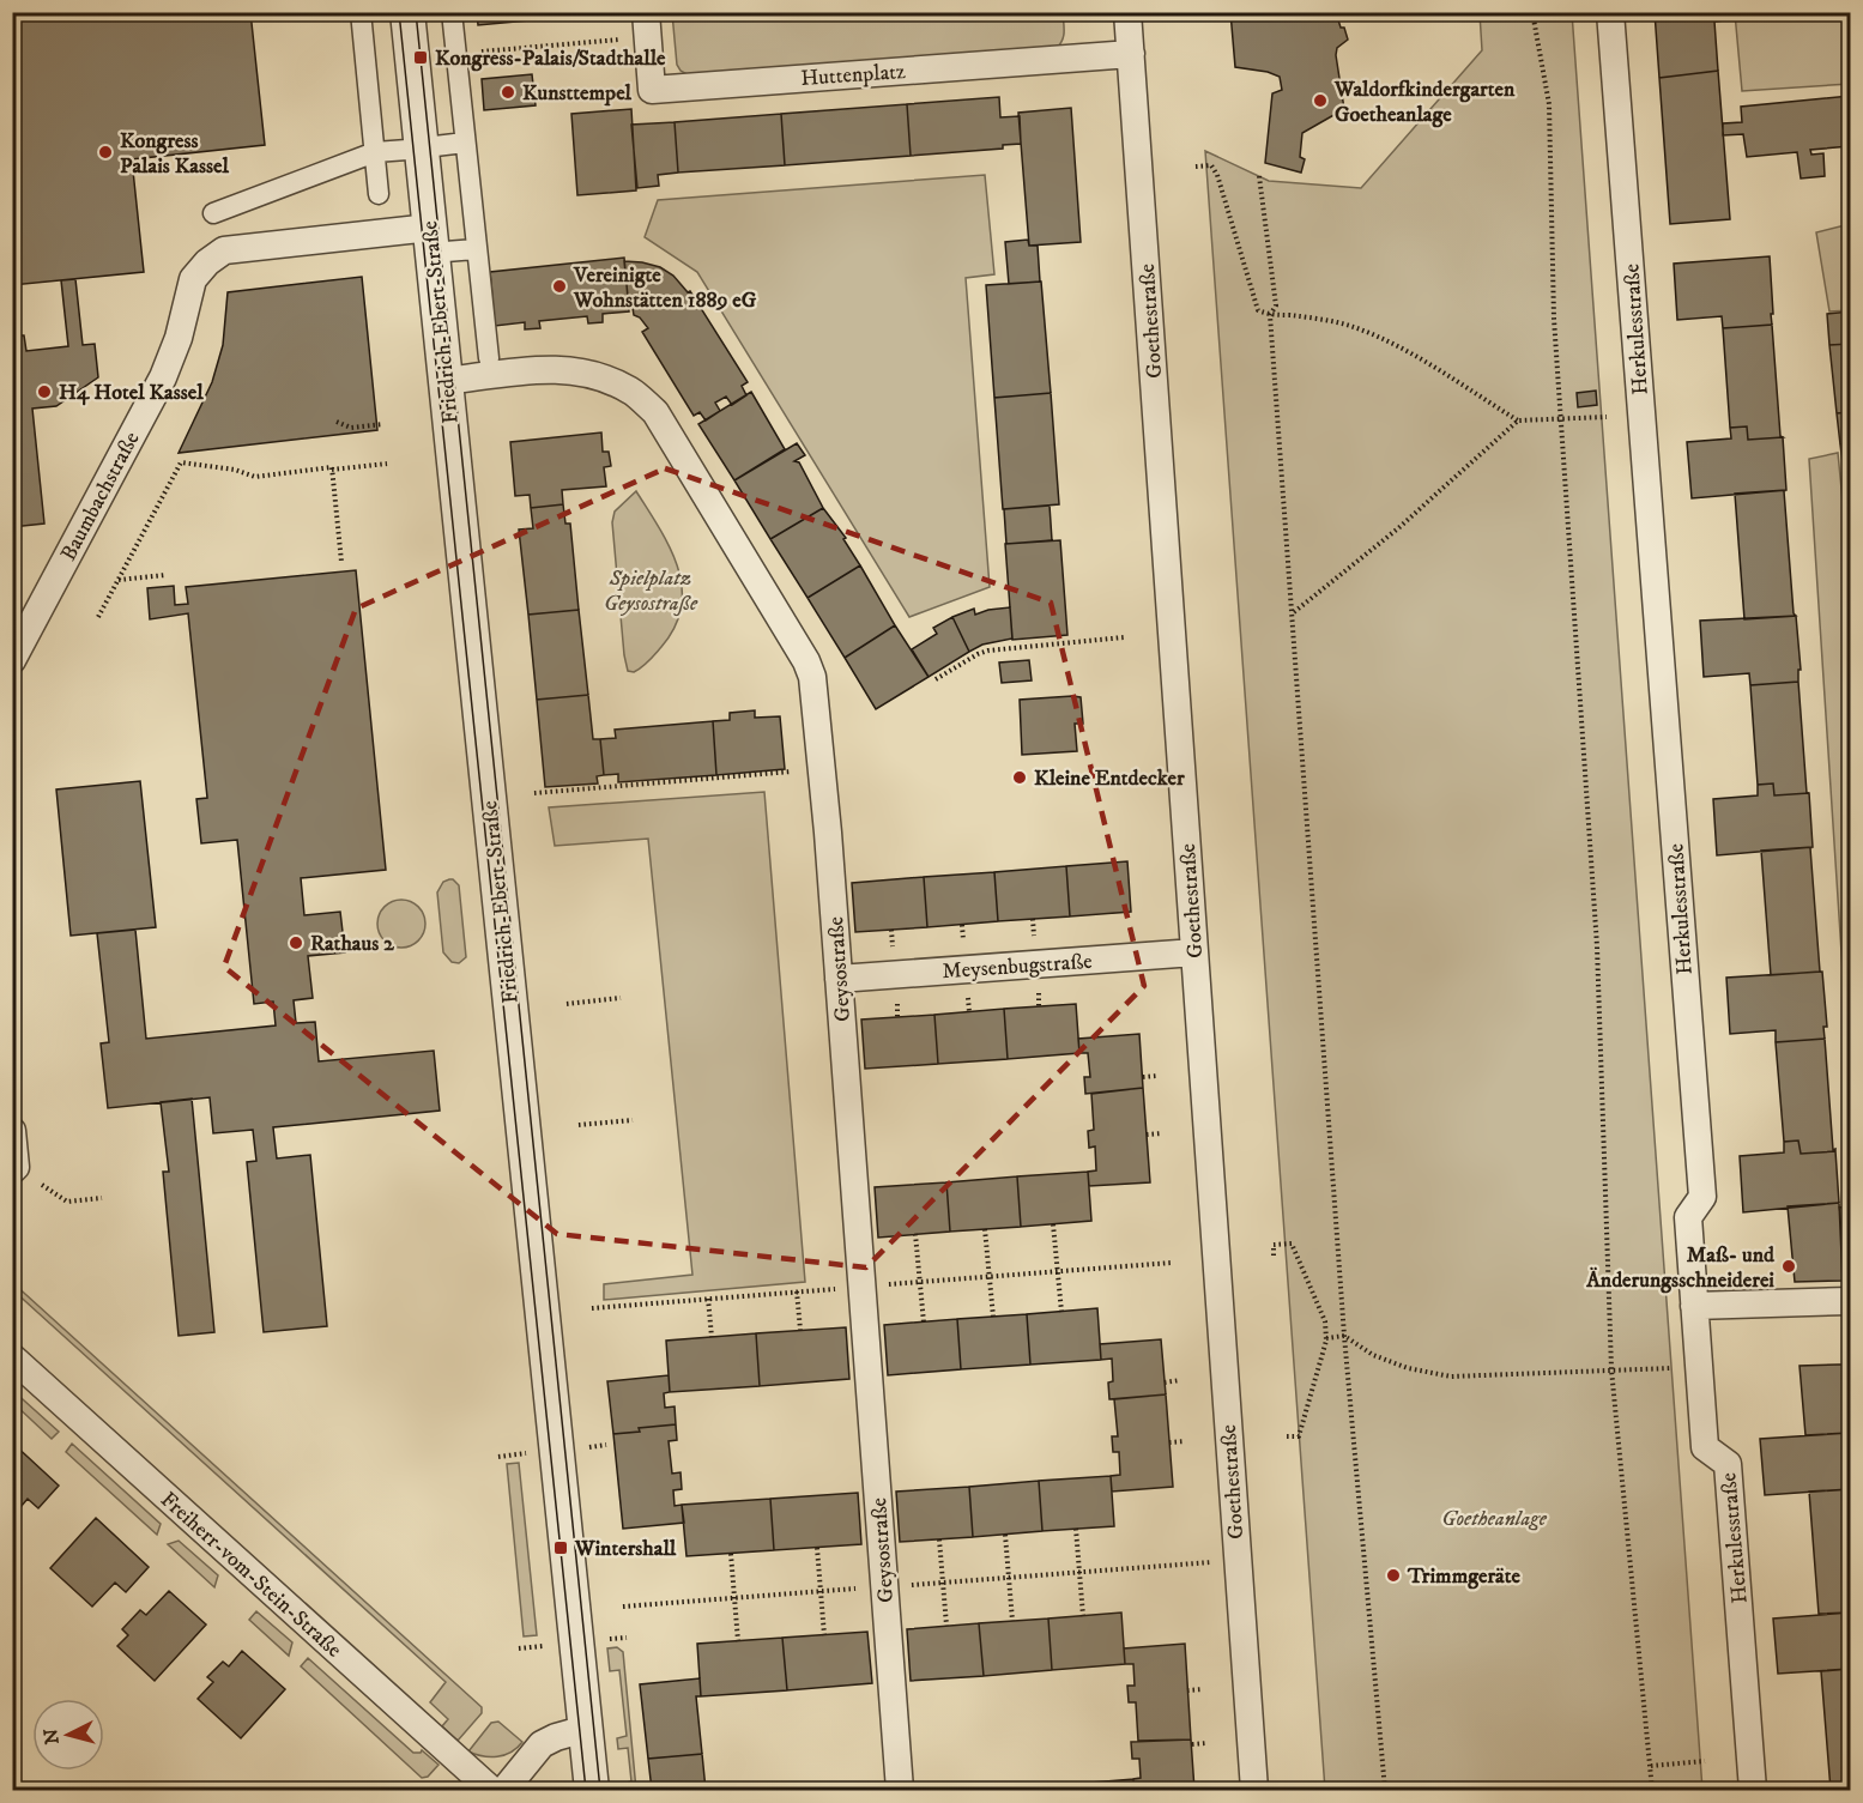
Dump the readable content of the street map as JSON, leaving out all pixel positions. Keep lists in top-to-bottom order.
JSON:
{
  "streets": {
    "street": [
      "Huttenplatz",
      "Goethestraße",
      "Friedrich-Ebert-Straße",
      "Herkulesstraße",
      "Baumbachstraße",
      "Meysenbugstraße",
      "Geysostraße",
      "Freiherr-vom-Stein-Straße"
    ]
  },
  "crossings": [
    ["Huttenplatz", "Goethestraße"],
    ["Goethestraße", "Meysenbugstraße"],
    ["Friedrich-Ebert-Straße", "Baumbachstraße"],
    ["Friedrich-Ebert-Straße", "Geysostraße"],
    ["Meysenbugstraße", "Geysostraße"]
  ],
  "parks": ["Spielplatz Geysostraße", "Goetheanlage"],
  "places": {
    "transit": ["Kongress-Palais/Stadthalle", "Wintershall"],
    "other": [
      "Kunsttempel",
      "Waldorfkindergarten Goetheanlage",
      "Kongress Palais Kassel",
      "Vereinigte Wohnstätten 1889 eG",
      "H4 Hotel Kassel",
      "Kleine Entdecker",
      "Rathaus 2",
      "Maß- und Änderungsschneiderei",
      "Trimmgeräte"
    ]
  },
  "north": "left"
}
